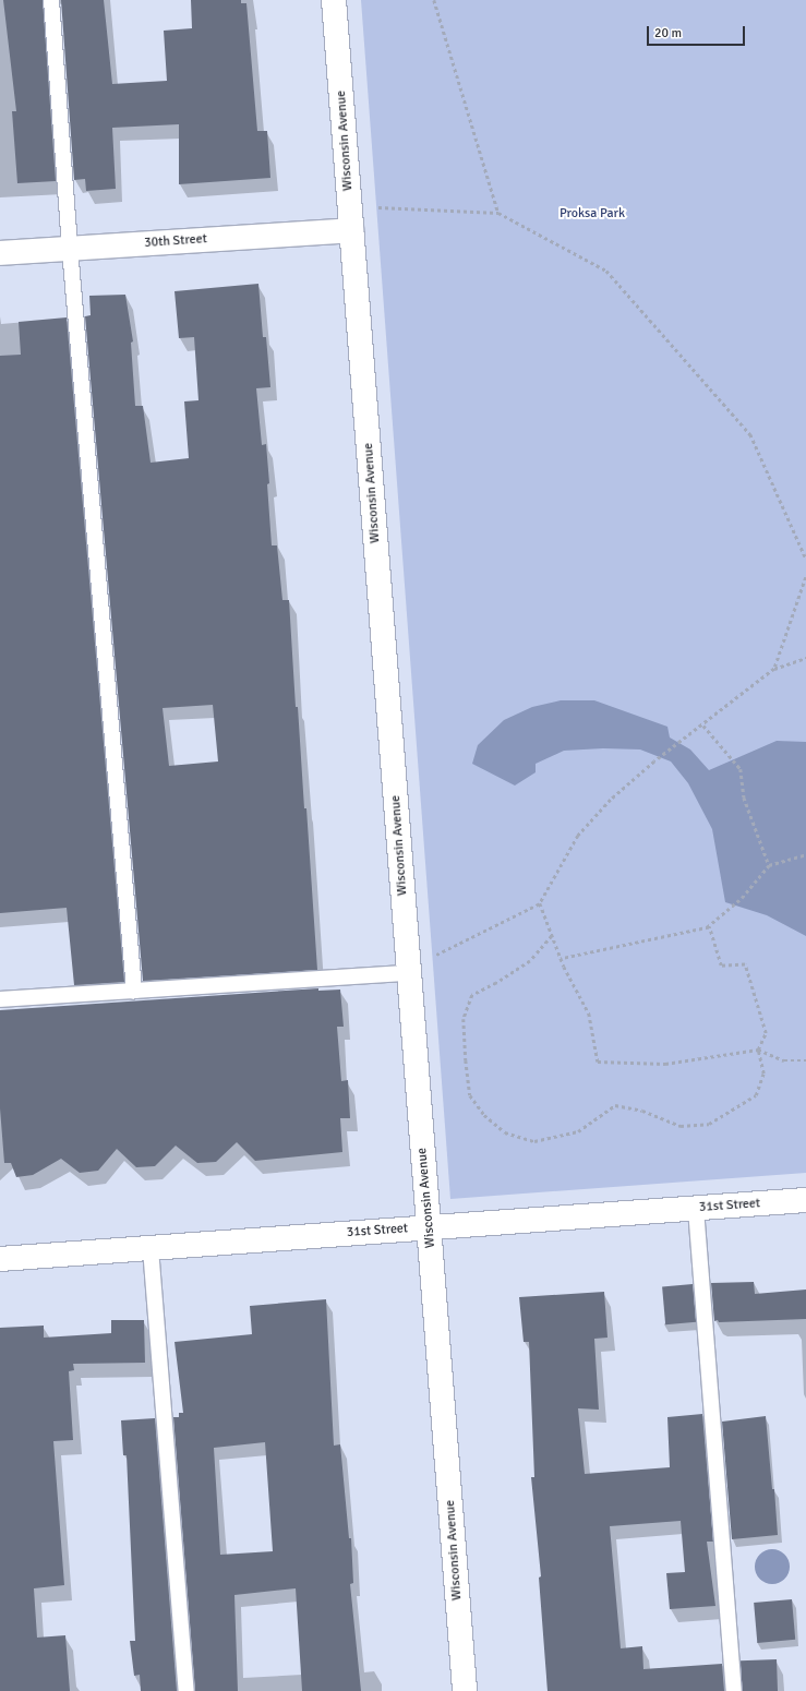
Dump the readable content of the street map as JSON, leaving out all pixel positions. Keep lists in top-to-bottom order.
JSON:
{
  "streets": {
    "street": ["Wisconsin Avenue", "30th Street", "31st Street"]
  },
  "crossings": [
    ["Wisconsin Avenue", "30th Street"],
    ["Wisconsin Avenue", "31st Street"]
  ],
  "parks": ["Proksa Park"],
  "scale_bar": "20 m"
}
